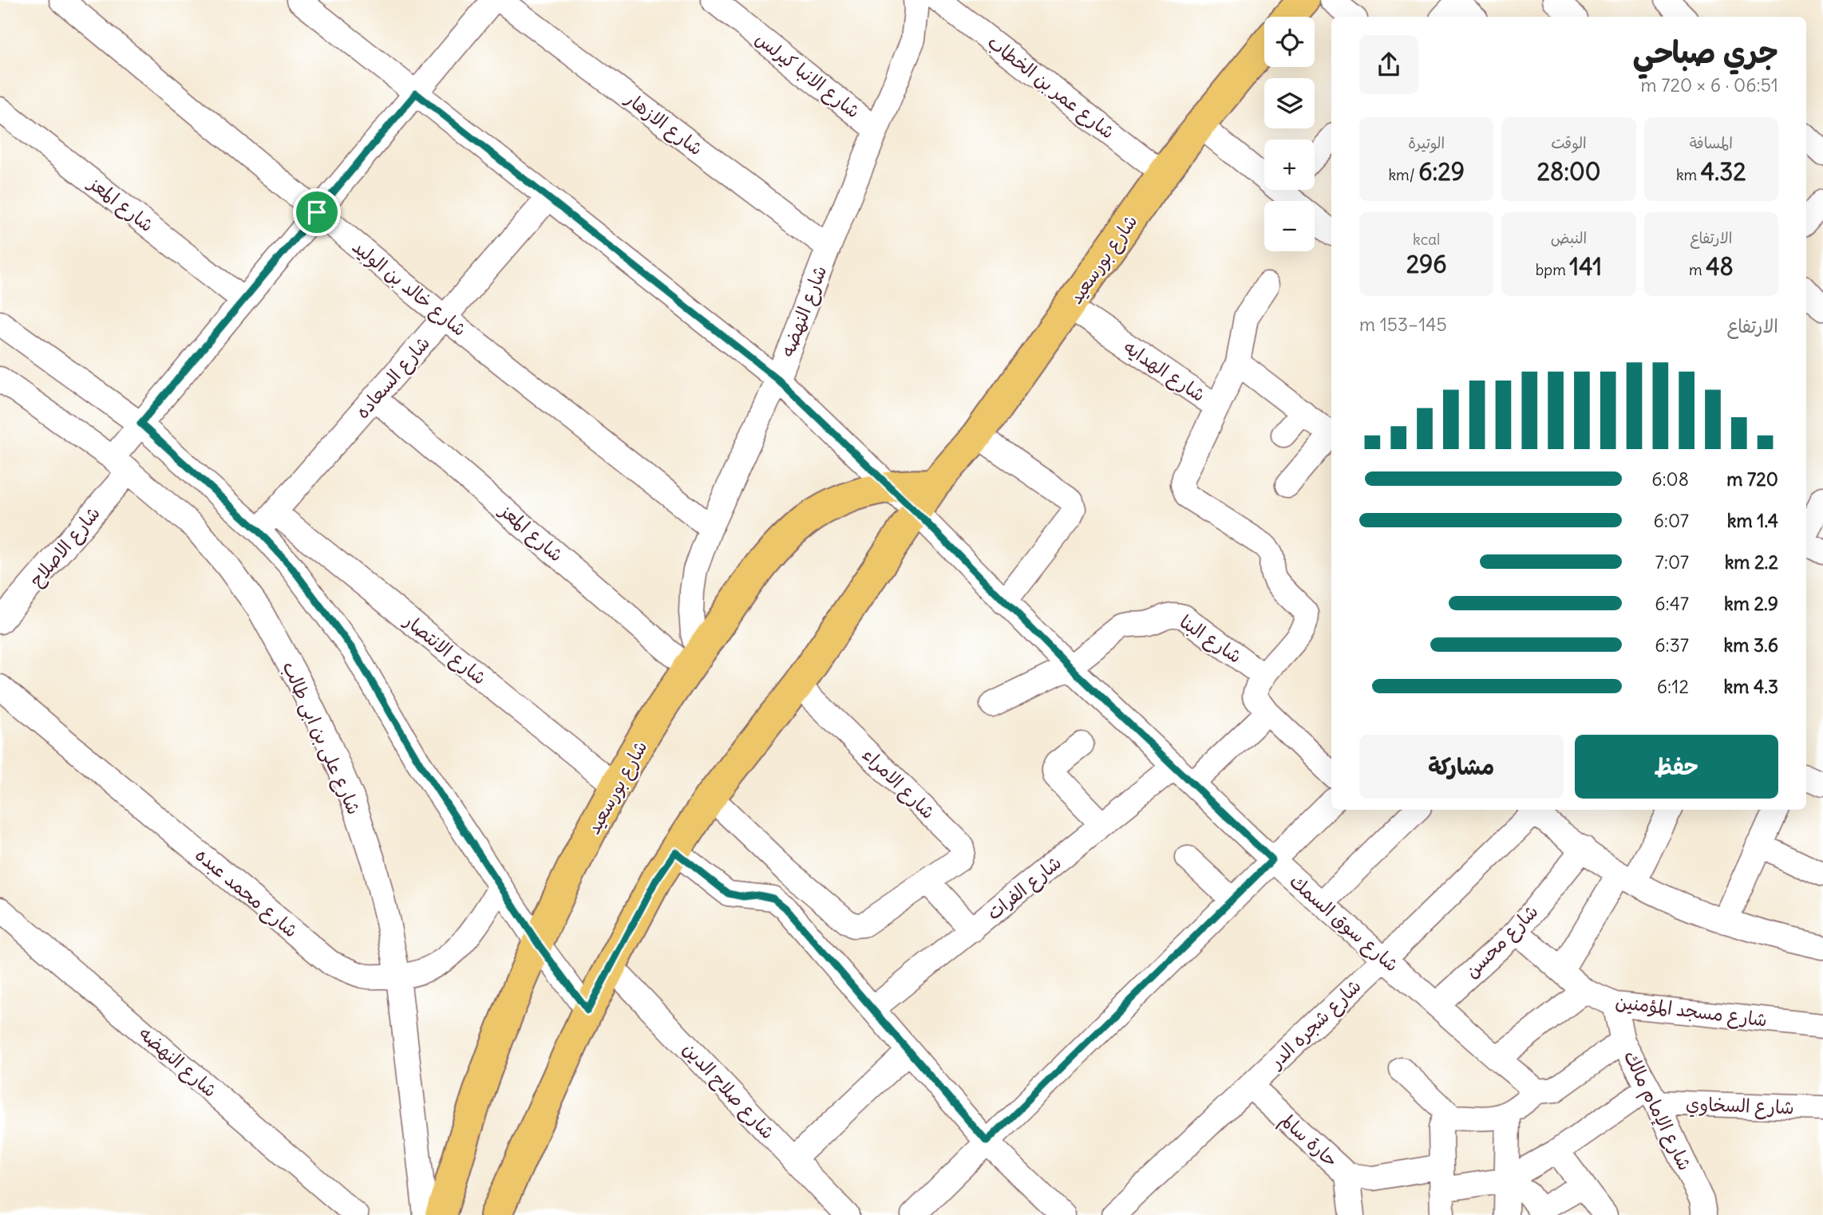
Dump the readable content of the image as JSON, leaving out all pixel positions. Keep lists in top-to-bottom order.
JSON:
{
  "streets": {
    "main road": ["شارع بورسعيد"],
    "street": [
      "شارع الانبا كيرلس",
      "شارع عمر بن الخطاب",
      "شارع الازهار",
      "شارع المعز",
      "شارع خالد بن الوليد",
      "شارع النهضه",
      "شارع الهدايه",
      "شارع السعاده",
      "شارع الاصلاح",
      "شارع البنا",
      "شارع الانتصار",
      "شارع على بن ابى طالب",
      "شارع الامراء",
      "شارع الفرات",
      "شارع محمد عبده",
      "شارع سوق السمك",
      "شارع محسن",
      "شارع مسجد المؤمنين",
      "شارع شجره الدر",
      "شارع صلاح الدين",
      "شارع السخاوي",
      "شارع الإمام مالك",
      "حارة سالم"
    ]
  },
  "crossings": [
    ["شارع الانبا كيرلس", "شارع النهضه"],
    ["شارع عمر بن الخطاب", "شارع بورسعيد"],
    ["شارع الازهار", "شارع النهضه"],
    ["شارع المعز", "شارع بورسعيد"],
    ["شارع المعز", "شارع النهضه"],
    ["شارع المعز", "شارع السعاده"],
    ["شارع المعز", "شارع الاصلاح"],
    ["شارع بورسعيد", "شارع النهضه"],
    ["شارع بورسعيد", "شارع الهدايه"],
    ["شارع بورسعيد", "شارع الانتصار"],
    ["شارع بورسعيد", "شارع الامراء"],
    ["شارع بورسعيد", "شارع سوق السمك"],
    ["شارع بورسعيد", "شارع صلاح الدين"],
    ["شارع خالد بن الوليد", "شارع النهضه"],
    ["شارع خالد بن الوليد", "شارع السعاده"],
    ["شارع خالد بن الوليد", "شارع الاصلاح"],
    ["شارع النهضه", "شارع سوق السمك"],
    ["شارع الهدايه", "شارع البنا"],
    ["شارع السعاده", "شارع الانتصار"],
    ["شارع السعاده", "شارع سوق السمك"],
    ["شارع الاصلاح", "شارع على بن ابى طالب"],
    ["شارع الاصلاح", "شارع سوق السمك"],
    ["شارع البنا", "شارع سوق السمك"],
    ["شارع على بن ابى طالب", "شارع محمد عبده"],
    ["شارع الفرات", "شارع سوق السمك"],
    ["شارع سوق السمك", "شارع محسن"],
    ["شارع سوق السمك", "شارع شجره الدر"],
    ["شارع محسن", "شارع مسجد المؤمنين"],
    ["شارع مسجد المؤمنين", "شارع الإمام مالك"],
    ["شارع شجره الدر", "حارة سالم"],
    ["شارع السخاوي", "شارع الإمام مالك"]
  ],
  "page": {
    "map_buttons": ["+", "−"],
    "heading": ["جري صباحي", "06:51 · 6 × 720 m"],
    "stats": [
      ["المسافة", "4.32 km"],
      ["الوقت", "28:00"],
      ["الوتيرة", "6:29 /km"],
      ["الارتفاع", "48 m"],
      ["النبض", "141 bpm"],
      ["kcal", "296"]
    ],
    "chart": ["الارتفاع", "145–153 m"],
    "list": [
      {
        "name": "720 m",
        "note": "6:08"
      },
      {
        "name": "1.4 km",
        "note": "6:07"
      },
      {
        "name": "2.2 km",
        "note": "7:07"
      },
      {
        "name": "2.9 km",
        "note": "6:47"
      },
      {
        "name": "3.6 km",
        "note": "6:37"
      },
      {
        "name": "4.3 km",
        "note": "6:12"
      }
    ],
    "buttons": ["حفظ", "مشاركة"]
  }
}
